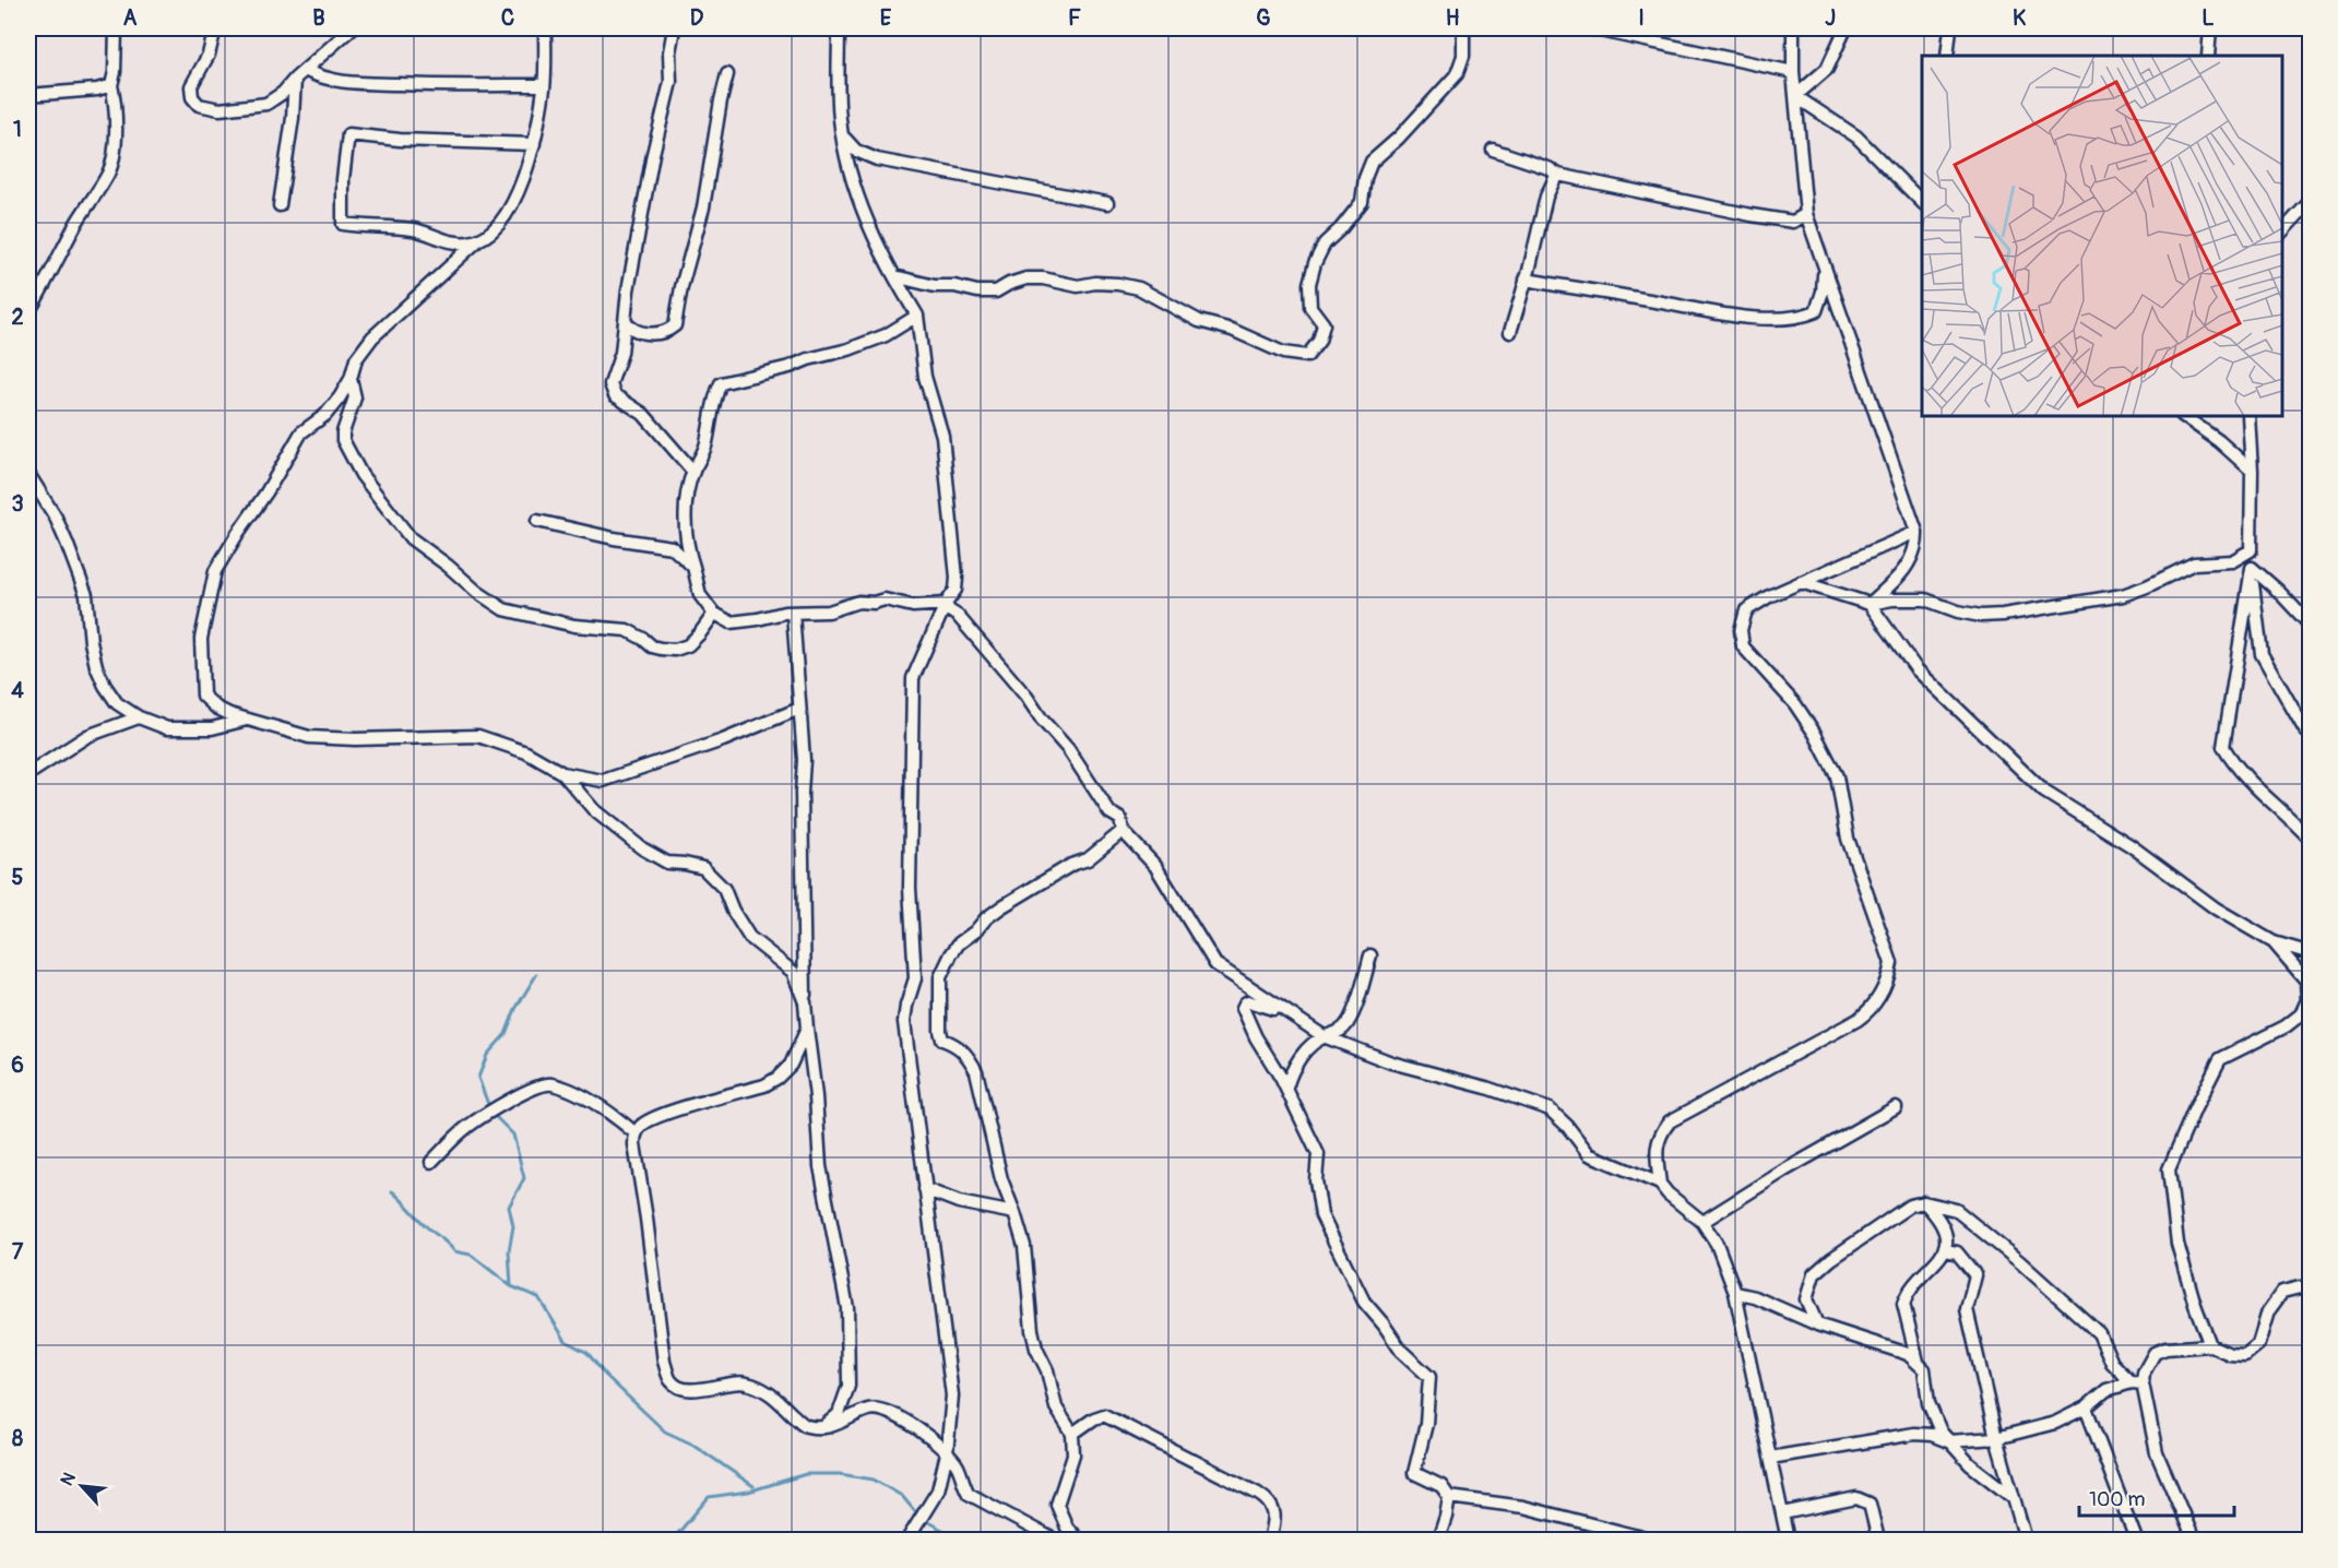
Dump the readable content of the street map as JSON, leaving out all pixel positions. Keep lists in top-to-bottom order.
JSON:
{
  "scale_bar": "100 m",
  "north": "top left",
  "grid": {
    "columns": [
      "A",
      "B",
      "C",
      "D",
      "E",
      "F",
      "G",
      "H",
      "I",
      "J",
      "K",
      "L"
    ],
    "rows": [
      "1",
      "2",
      "3",
      "4",
      "5",
      "6",
      "7",
      "8"
    ]
  }
}
